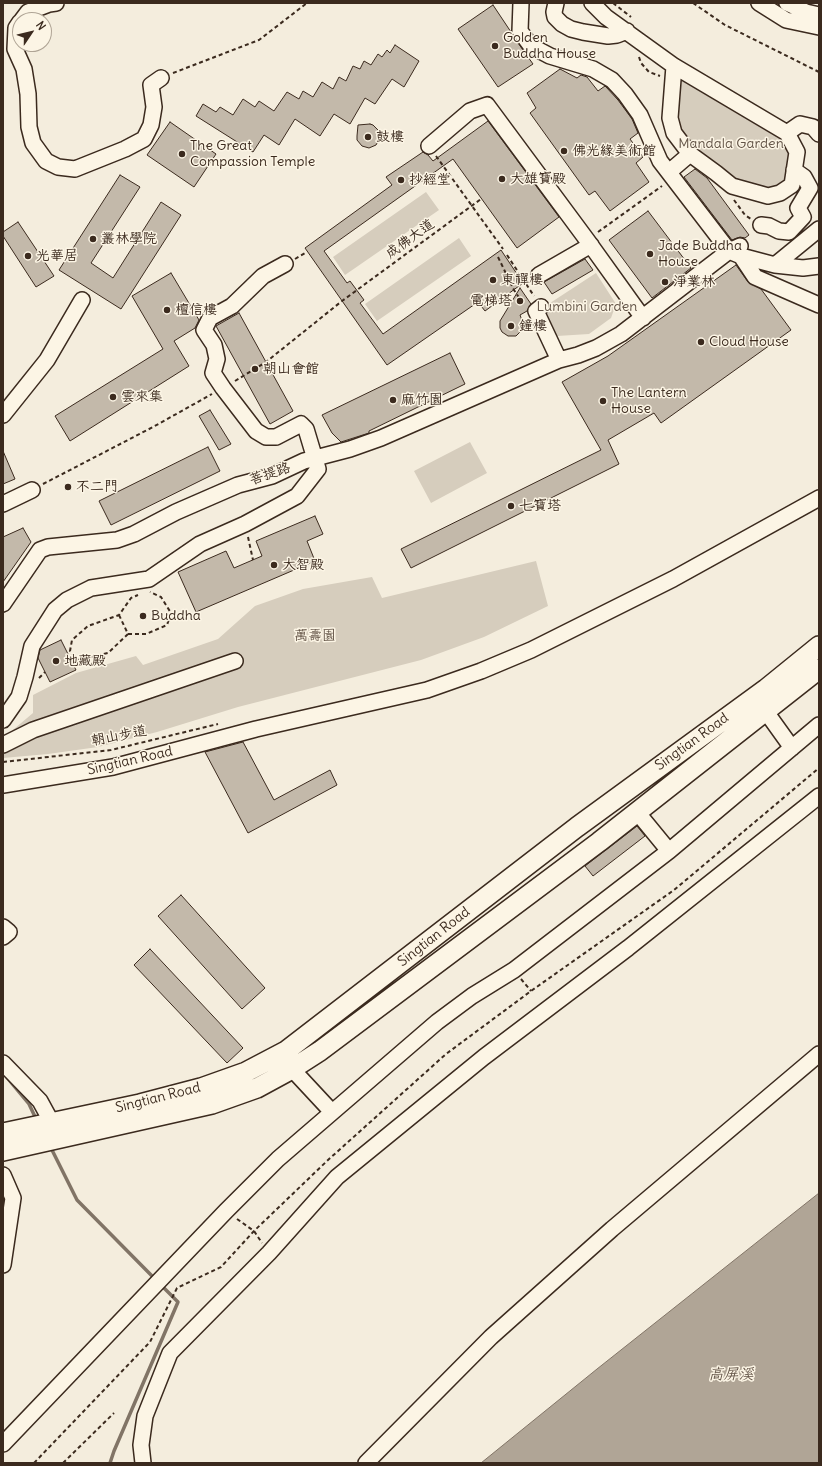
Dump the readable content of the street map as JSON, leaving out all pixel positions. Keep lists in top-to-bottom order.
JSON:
{
  "streets": {
    "main road": ["Singtian Road"],
    "street": ["菩提路"],
    "path": ["成佛大道", "朝山步道"]
  },
  "water": ["高屏溪"],
  "parks": ["Mandala Garden", "Lumbini Garden", "萬壽園"],
  "places": [
    "Golden Buddha House",
    "鼓樓",
    "佛光緣美術館",
    "The Great Compassion Temple",
    "大雄寶殿",
    "抄經堂",
    "叢林學院",
    "Jade Buddha House",
    "光華居",
    "東禪樓",
    "淨業林",
    "電梯塔",
    "檀信樓",
    "鐘樓",
    "Cloud House",
    "朝山會館",
    "雲來集",
    "麻竹園",
    "The Lantern House",
    "不二門",
    "七寶塔",
    "大智殿",
    "Buddha",
    "地藏殿"
  ],
  "north": "top right"
}
